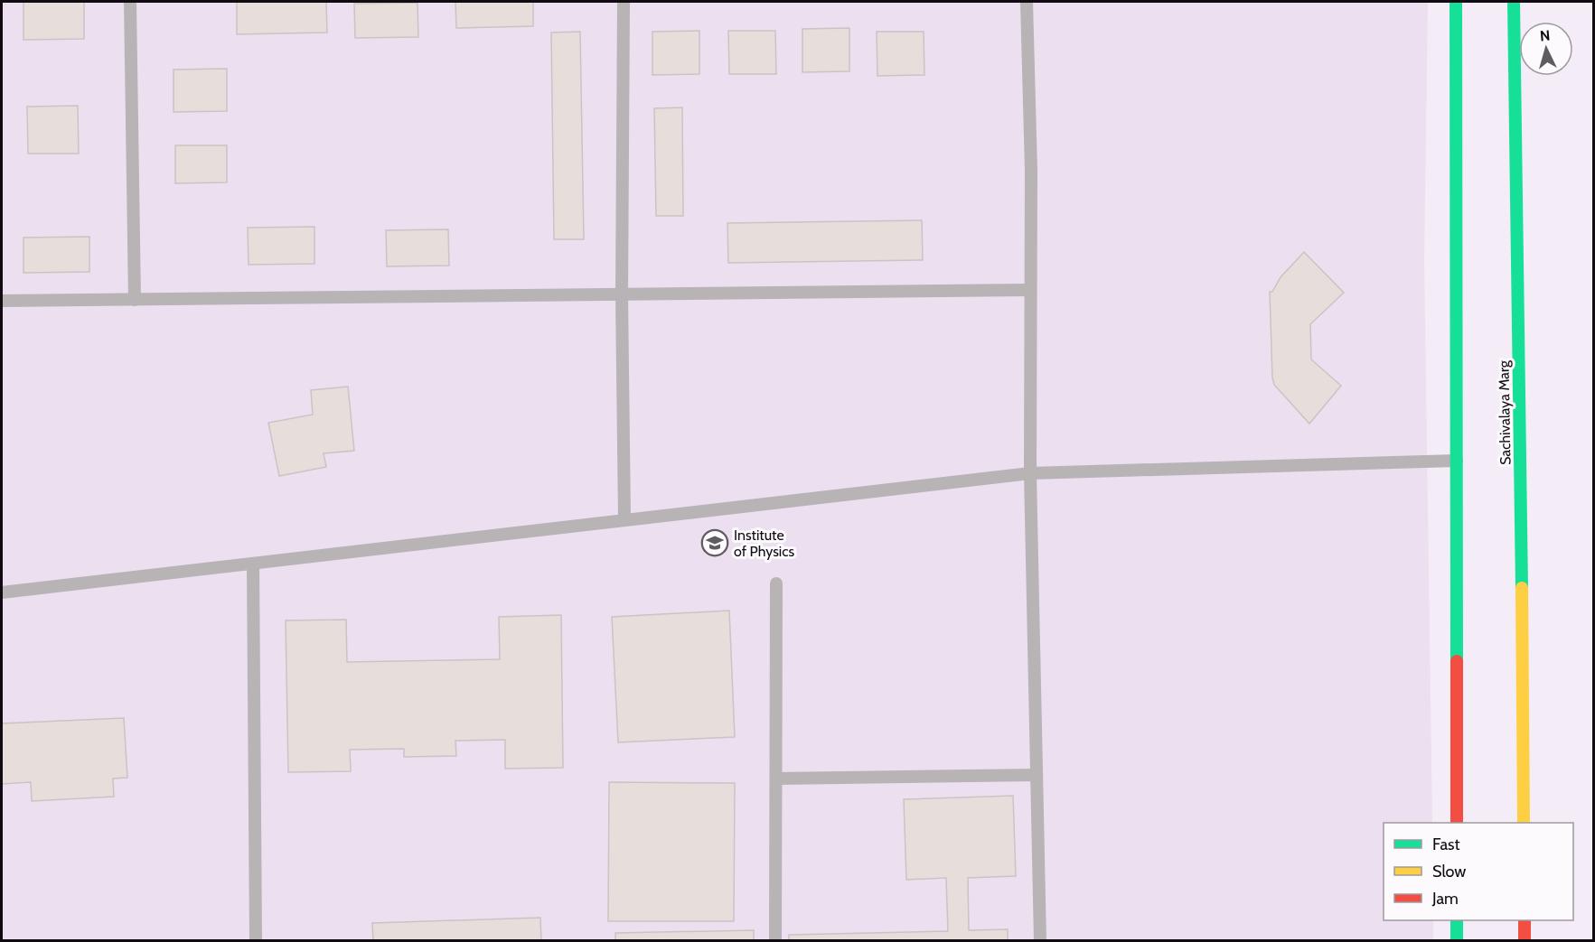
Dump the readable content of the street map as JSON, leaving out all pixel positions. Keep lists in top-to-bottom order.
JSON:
{
  "streets": {
    "main road": ["Sachivalaya Marg"]
  },
  "places": {
    "school or university": ["Institute of Physics"]
  },
  "legend": ["Fast", "Slow", "Jam"],
  "north": "top"
}
